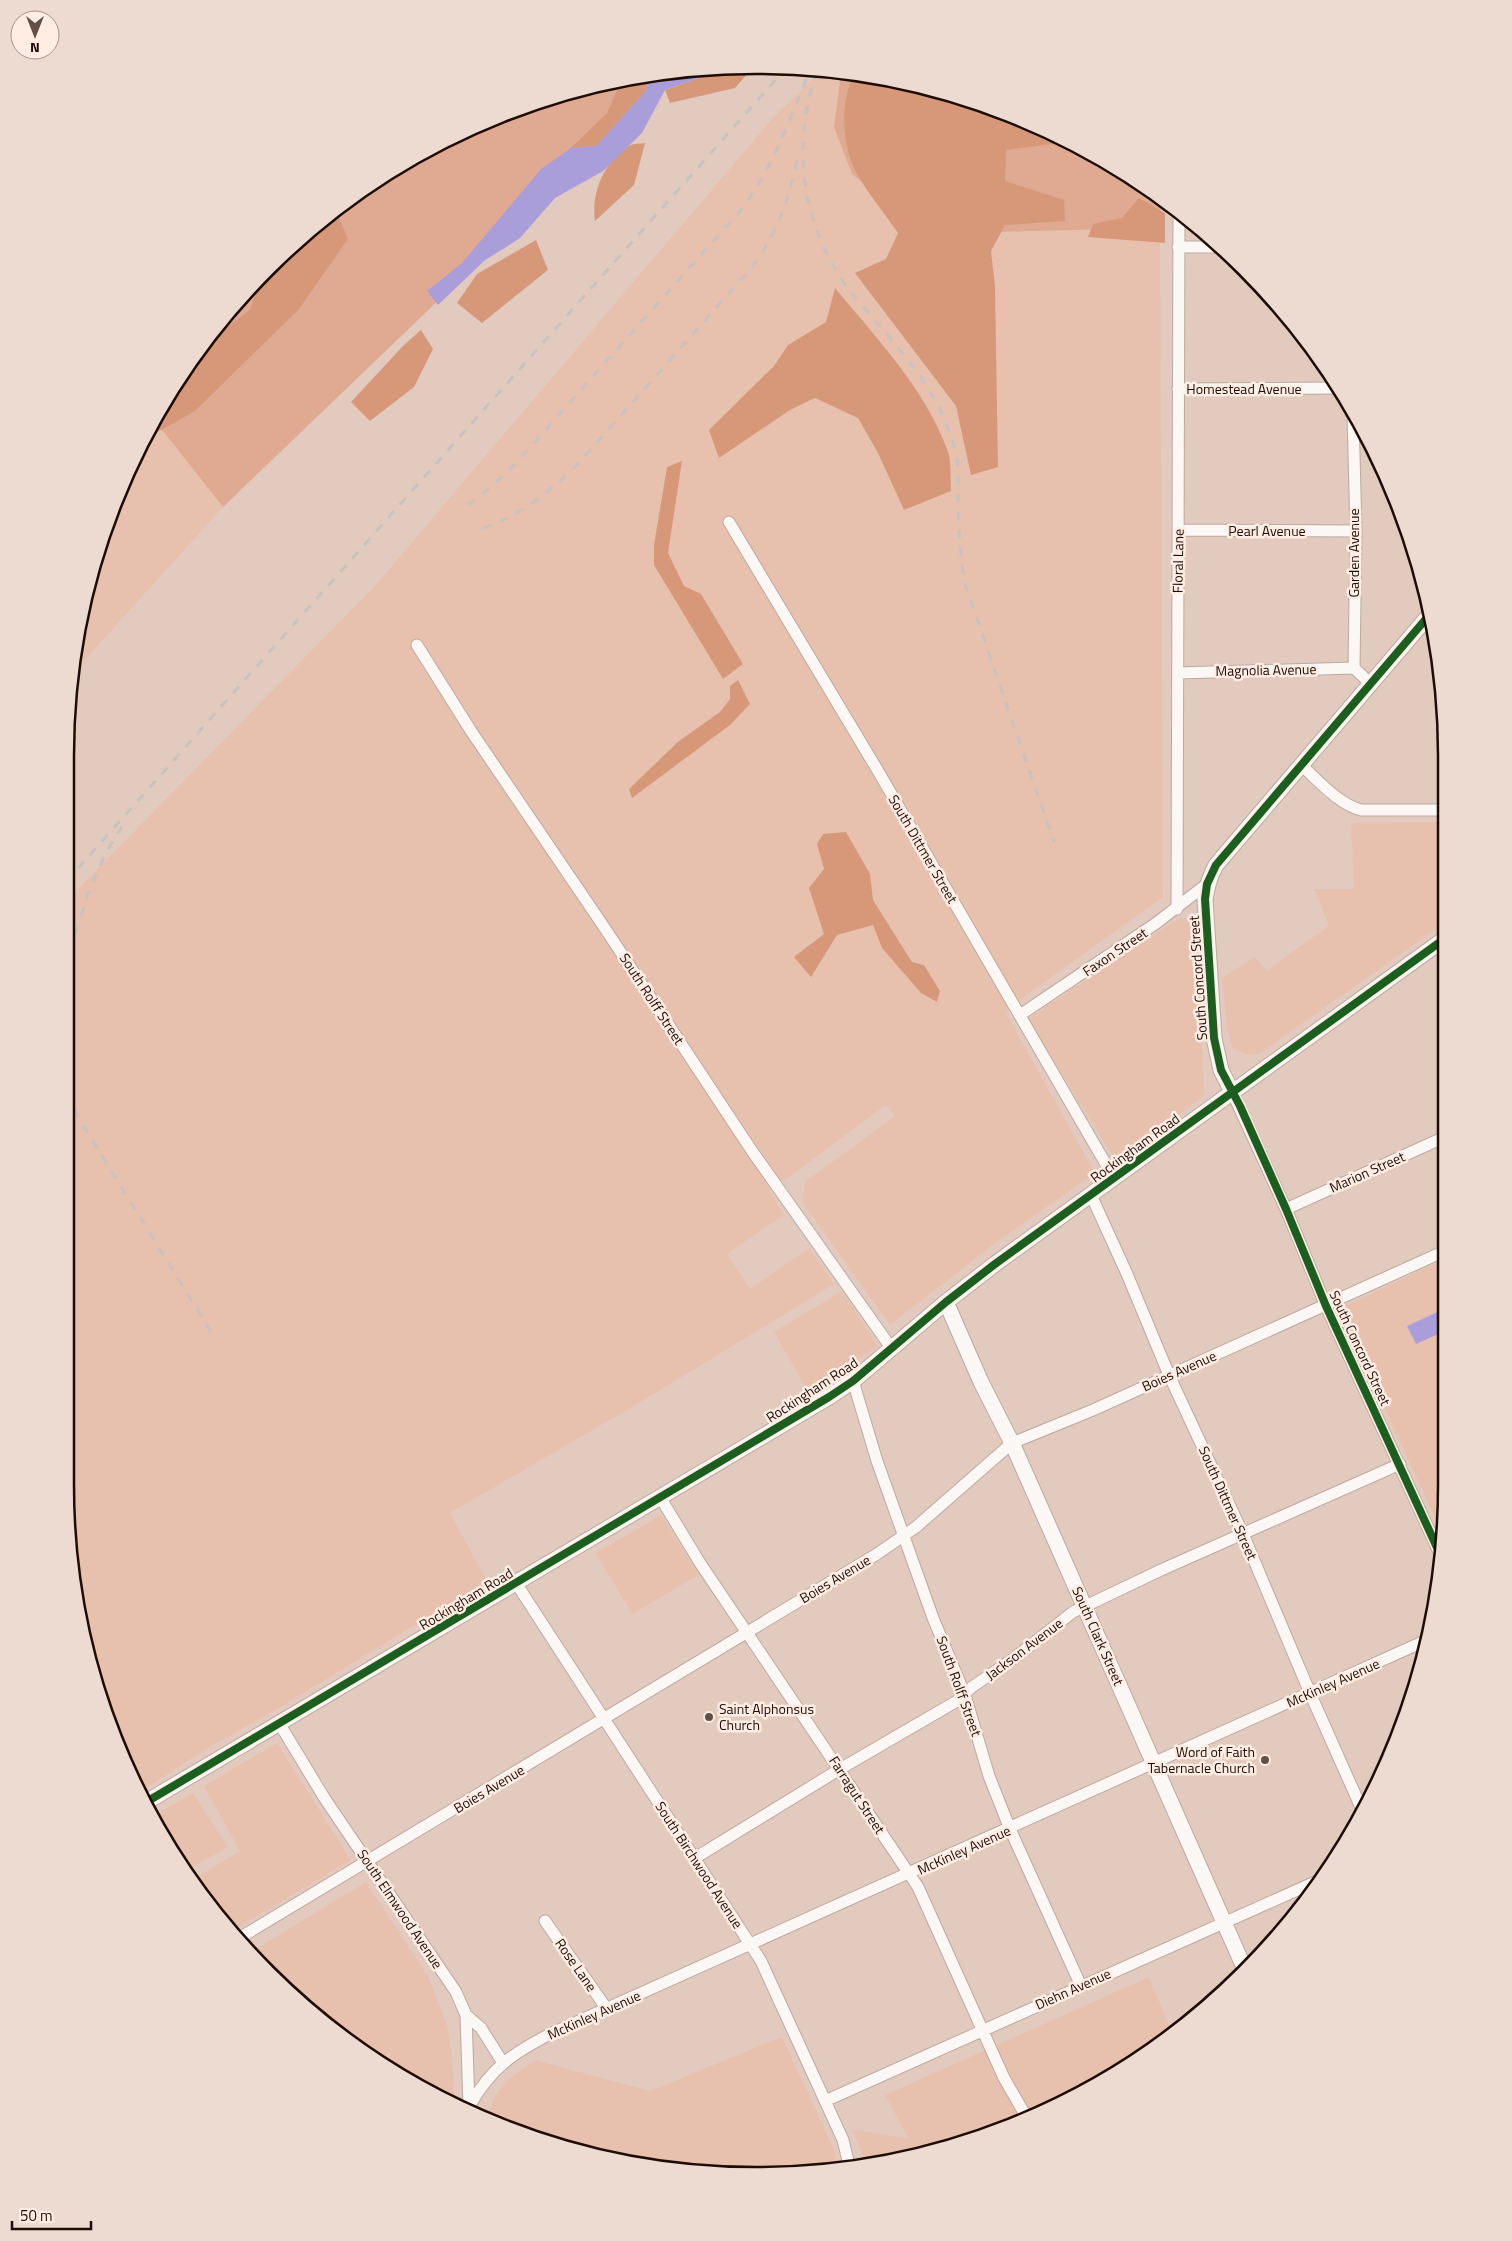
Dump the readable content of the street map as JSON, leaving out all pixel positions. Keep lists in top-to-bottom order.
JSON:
{
  "streets": {
    "street": [
      "Homestead Avenue",
      "Pearl Avenue",
      "Garden Avenue",
      "Floral Lane",
      "Magnolia Avenue",
      "South Dittmer Street",
      "Faxon Street",
      "South Concord Street",
      "South Rolff Street",
      "Rockingham Road",
      "Marion Street",
      "Boies Avenue",
      "South Clark Street",
      "Jackson Avenue",
      "McKinley Avenue",
      "Farragut Street",
      "South Birchwood Avenue",
      "South Elmwood Avenue",
      "Rose Lane",
      "Diehn Avenue"
    ]
  },
  "crossings": [
    ["Homestead Avenue", "Floral Lane"],
    ["Pearl Avenue", "Garden Avenue"],
    ["Pearl Avenue", "Floral Lane"],
    ["Garden Avenue", "Magnolia Avenue"],
    ["Floral Lane", "Magnolia Avenue"],
    ["Floral Lane", "Faxon Street"],
    ["South Dittmer Street", "Faxon Street"],
    ["South Dittmer Street", "Rockingham Road"],
    ["South Dittmer Street", "Boies Avenue"],
    ["South Dittmer Street", "Jackson Avenue"],
    ["South Dittmer Street", "McKinley Avenue"],
    ["Faxon Street", "South Concord Street"],
    ["South Concord Street", "Rockingham Road"],
    ["South Concord Street", "Marion Street"],
    ["South Concord Street", "Boies Avenue"],
    ["South Concord Street", "Jackson Avenue"],
    ["South Rolff Street", "Rockingham Road"],
    ["South Rolff Street", "Boies Avenue"],
    ["South Rolff Street", "Jackson Avenue"],
    ["South Rolff Street", "McKinley Avenue"],
    ["South Rolff Street", "Diehn Avenue"],
    ["Rockingham Road", "South Clark Street"],
    ["Rockingham Road", "Farragut Street"],
    ["Rockingham Road", "South Birchwood Avenue"],
    ["Rockingham Road", "South Elmwood Avenue"],
    ["Boies Avenue", "South Clark Street"],
    ["Boies Avenue", "Farragut Street"],
    ["Boies Avenue", "South Birchwood Avenue"],
    ["Boies Avenue", "South Elmwood Avenue"],
    ["South Clark Street", "Jackson Avenue"],
    ["South Clark Street", "McKinley Avenue"],
    ["South Clark Street", "Diehn Avenue"],
    ["Jackson Avenue", "Farragut Street"],
    ["Jackson Avenue", "South Birchwood Avenue"],
    ["McKinley Avenue", "Farragut Street"],
    ["McKinley Avenue", "South Birchwood Avenue"],
    ["McKinley Avenue", "Rose Lane"],
    ["Farragut Street", "Diehn Avenue"],
    ["South Birchwood Avenue", "Diehn Avenue"]
  ],
  "places": ["Saint Alphonsus Church", "Word of Faith Tabernacle Church"],
  "scale_bar": "50 m",
  "north": "bottom"
}
